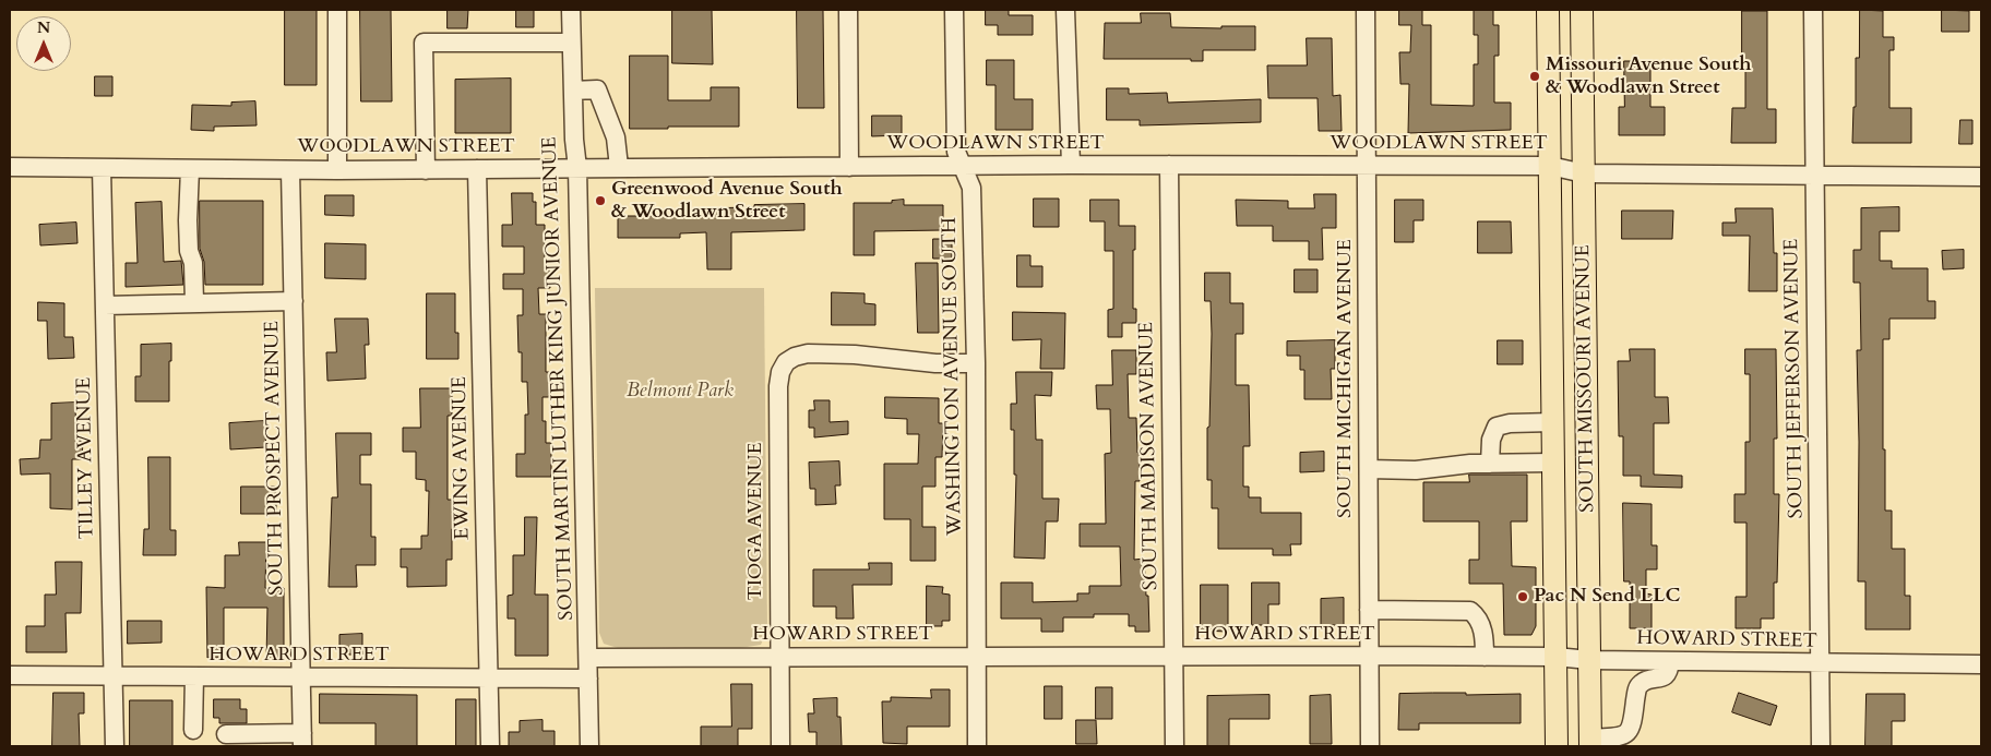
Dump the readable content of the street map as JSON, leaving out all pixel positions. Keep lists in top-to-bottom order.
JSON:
{
  "streets": {
    "main road": ["SOUTH MISSOURI AVENUE"],
    "street": [
      "WOODLAWN STREET",
      "WASHINGTON AVENUE SOUTH",
      "SOUTH MARTIN LUTHER KING JUNIOR AVENUE",
      "SOUTH MICHIGAN AVENUE",
      "SOUTH JEFFERSON AVENUE",
      "SOUTH MADISON AVENUE",
      "TILLEY AVENUE",
      "SOUTH PROSPECT AVENUE",
      "EWING AVENUE",
      "TIOGA AVENUE",
      "HOWARD STREET"
    ]
  },
  "crossings": [
    ["WOODLAWN STREET", "WASHINGTON AVENUE SOUTH"],
    ["WOODLAWN STREET", "SOUTH MARTIN LUTHER KING JUNIOR AVENUE"],
    ["WOODLAWN STREET", "SOUTH MICHIGAN AVENUE"],
    ["WOODLAWN STREET", "SOUTH MISSOURI AVENUE"],
    ["WOODLAWN STREET", "SOUTH JEFFERSON AVENUE"],
    ["WOODLAWN STREET", "SOUTH MADISON AVENUE"],
    ["WOODLAWN STREET", "TILLEY AVENUE"],
    ["WOODLAWN STREET", "SOUTH PROSPECT AVENUE"],
    ["WOODLAWN STREET", "EWING AVENUE"],
    ["WASHINGTON AVENUE SOUTH", "TIOGA AVENUE"],
    ["WASHINGTON AVENUE SOUTH", "HOWARD STREET"],
    ["SOUTH MARTIN LUTHER KING JUNIOR AVENUE", "HOWARD STREET"],
    ["SOUTH MICHIGAN AVENUE", "HOWARD STREET"],
    ["SOUTH MISSOURI AVENUE", "HOWARD STREET"],
    ["SOUTH JEFFERSON AVENUE", "HOWARD STREET"],
    ["SOUTH MADISON AVENUE", "HOWARD STREET"],
    ["TILLEY AVENUE", "HOWARD STREET"],
    ["SOUTH PROSPECT AVENUE", "HOWARD STREET"],
    ["EWING AVENUE", "HOWARD STREET"],
    ["TIOGA AVENUE", "HOWARD STREET"]
  ],
  "parks": ["Belmont Park"],
  "places": ["Missouri Avenue South & Woodlawn Street", "Greenwood Avenue South & Woodlawn Street", "Pac N Send LLC"],
  "north": "top"
}
